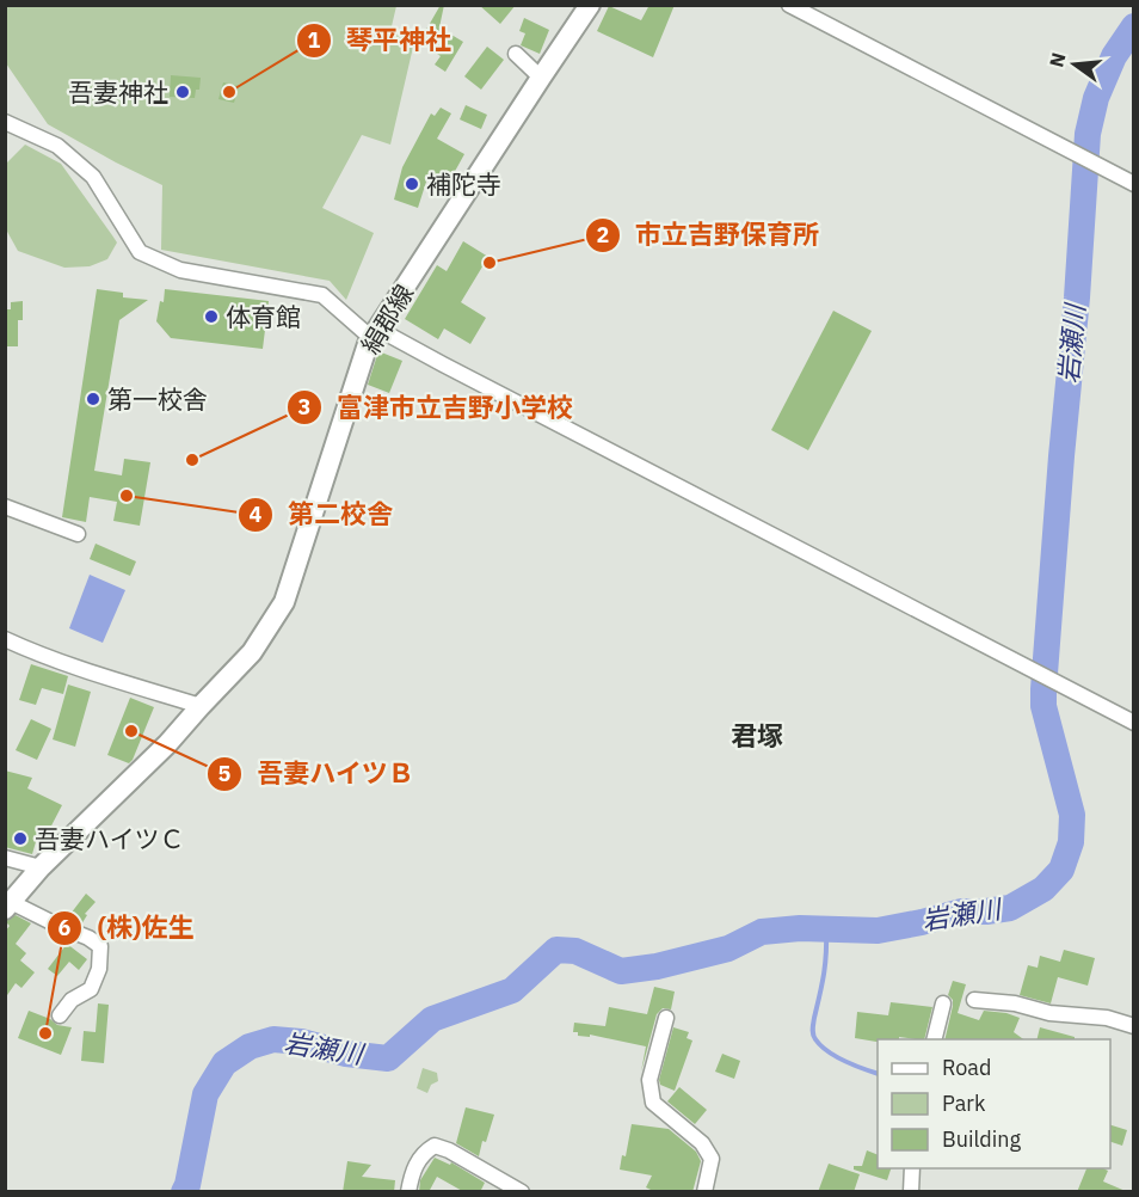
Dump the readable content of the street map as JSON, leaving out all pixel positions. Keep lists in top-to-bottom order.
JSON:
{
  "streets": {
    "main road": ["絹郡線"]
  },
  "districts": ["君塚"],
  "water": ["岩瀬川"],
  "places": [
    "吾妻神社",
    "琴平神社",
    "補陀寺",
    "市立吉野保育所",
    "体育館",
    "第一校舎",
    "富津市立吉野小学校",
    "第二校舎",
    "吾妻ハイツＢ",
    "吾妻ハイツＣ",
    "(株)佐生"
  ],
  "legend": ["Road", "Park", "Building"],
  "north": "left"
}
